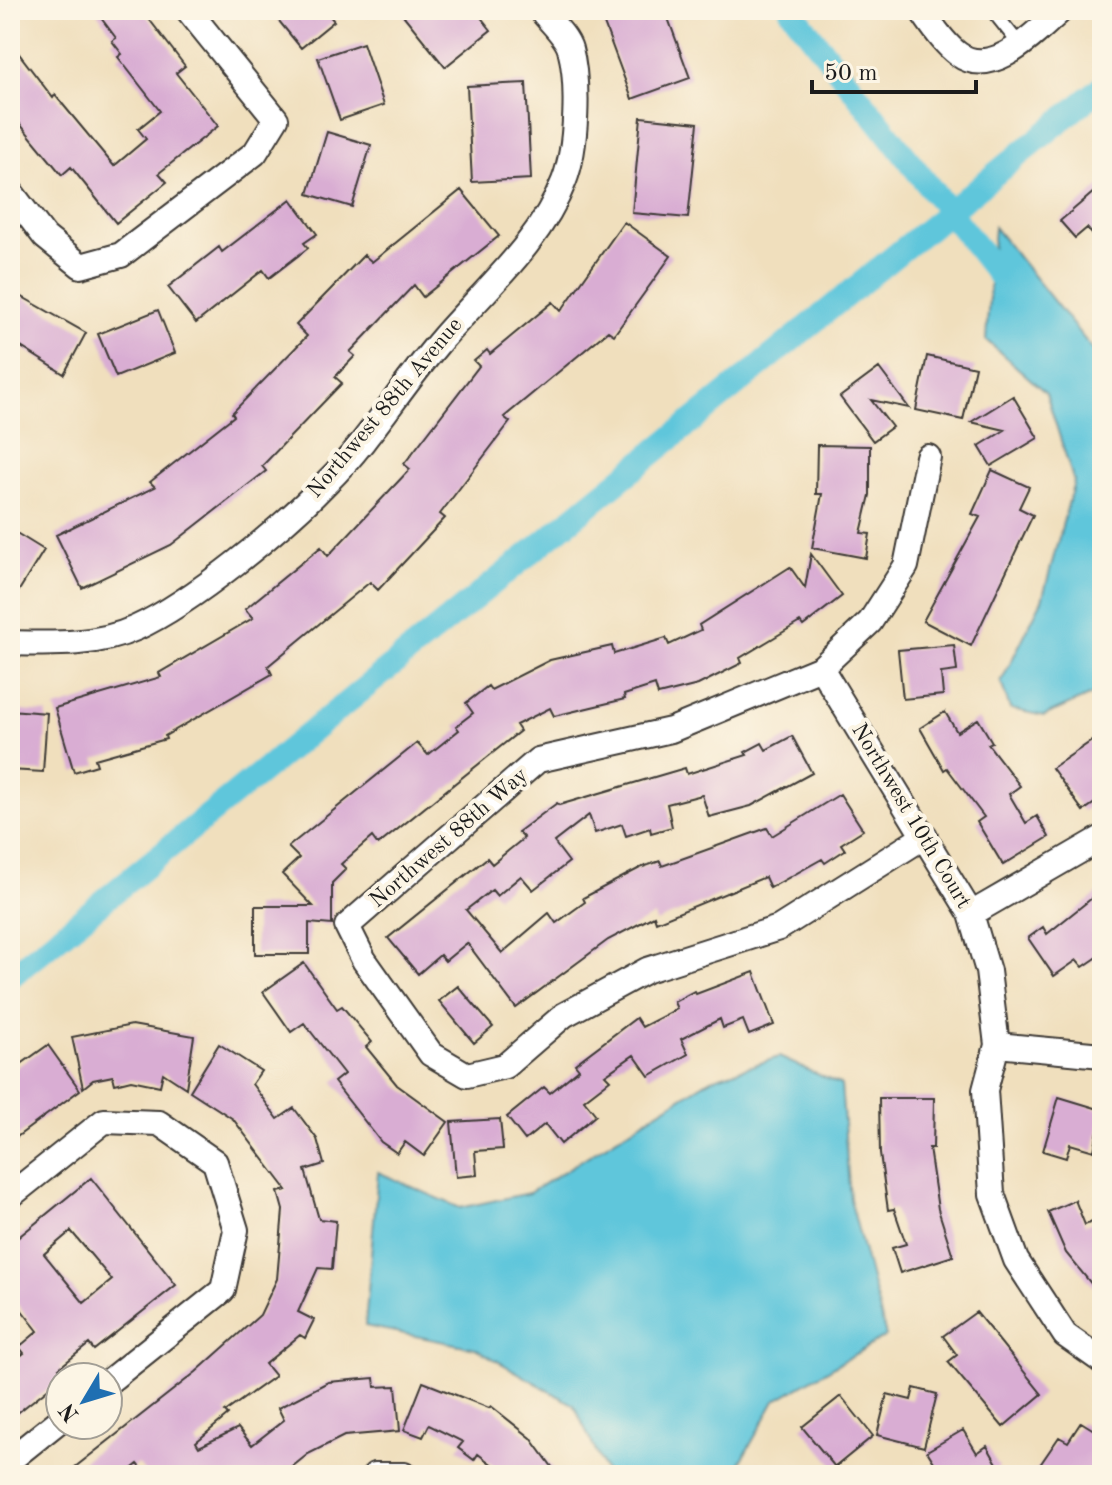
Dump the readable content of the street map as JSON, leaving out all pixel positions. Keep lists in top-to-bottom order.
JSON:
{
  "streets": {
    "street": ["Northwest 88th Avenue", "Northwest 10th Court", "Northwest 88th Way"]
  },
  "crossings": [
    ["Northwest 10th Court", "Northwest 88th Way"]
  ],
  "scale_bar": "50 m",
  "north": "bottom left"
}
